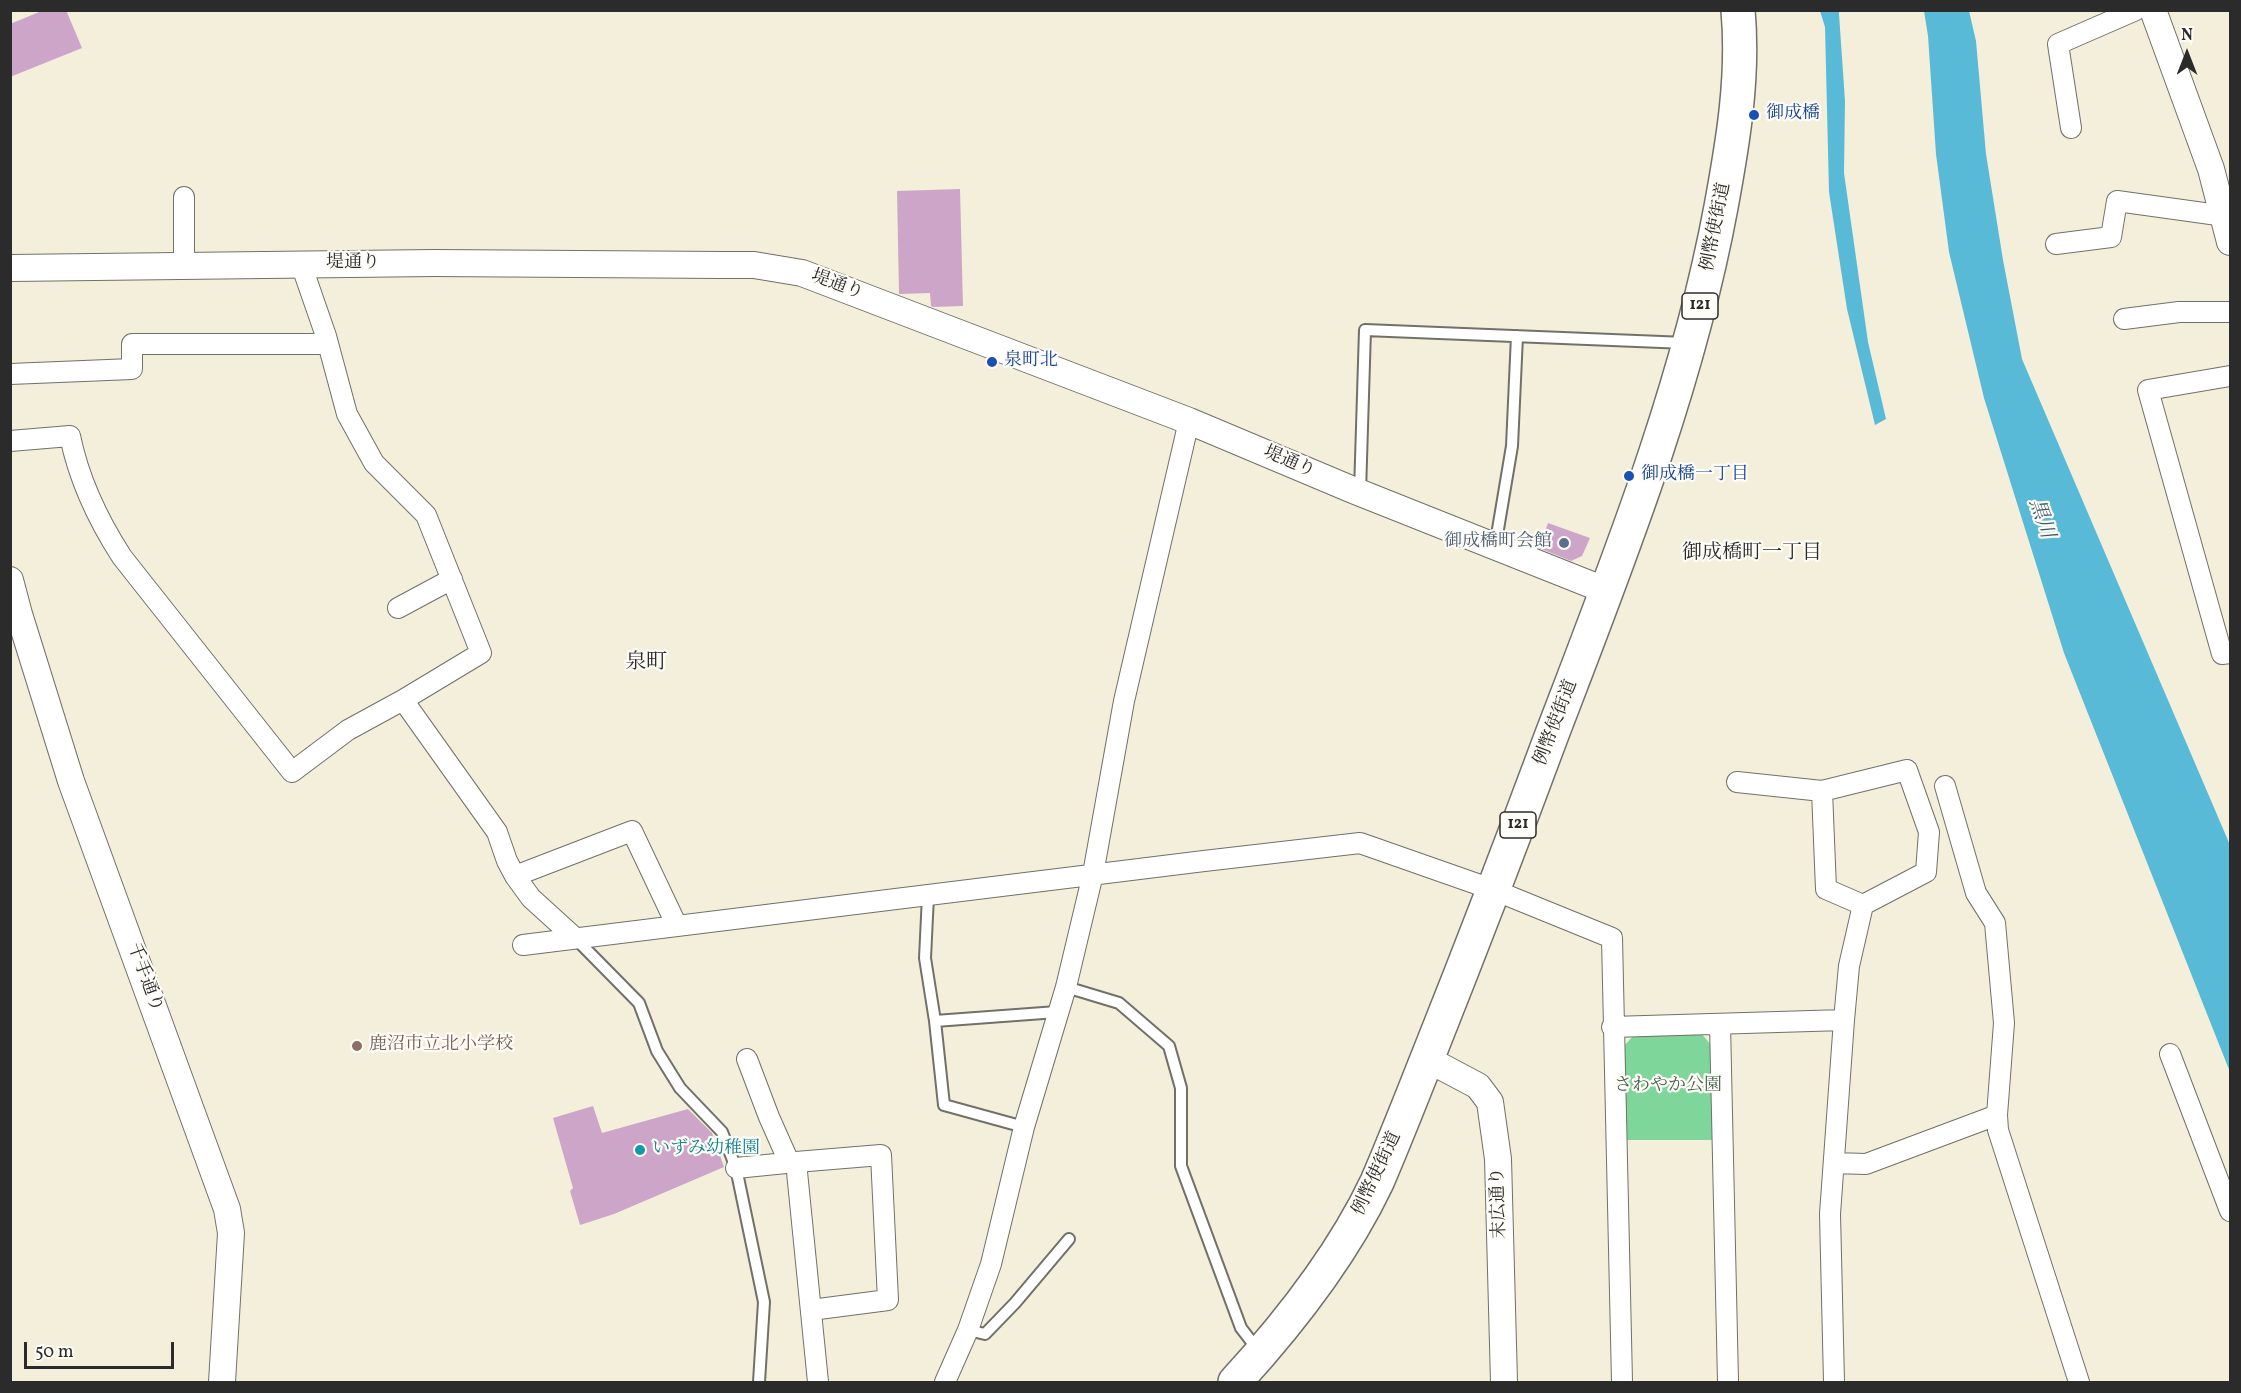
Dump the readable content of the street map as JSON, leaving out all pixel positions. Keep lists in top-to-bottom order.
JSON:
{
  "streets": {
    "highway": ["例幣使街道", "121"],
    "street": ["堤通り", "千手通り", "末広通り"]
  },
  "crossings": [
    ["例幣使街道", "堤通り"],
    ["例幣使街道", "末広通り"]
  ],
  "districts": ["御成橋町一丁目", "泉町"],
  "water": ["黒川"],
  "parks": ["さわやか公園"],
  "places": [
    "御成橋",
    "泉町北",
    "御成橋一丁目",
    "御成橋町会館",
    "鹿沼市立北小学校",
    "いずみ幼稚園"
  ],
  "scale_bar": "50 m",
  "north": "top"
}
